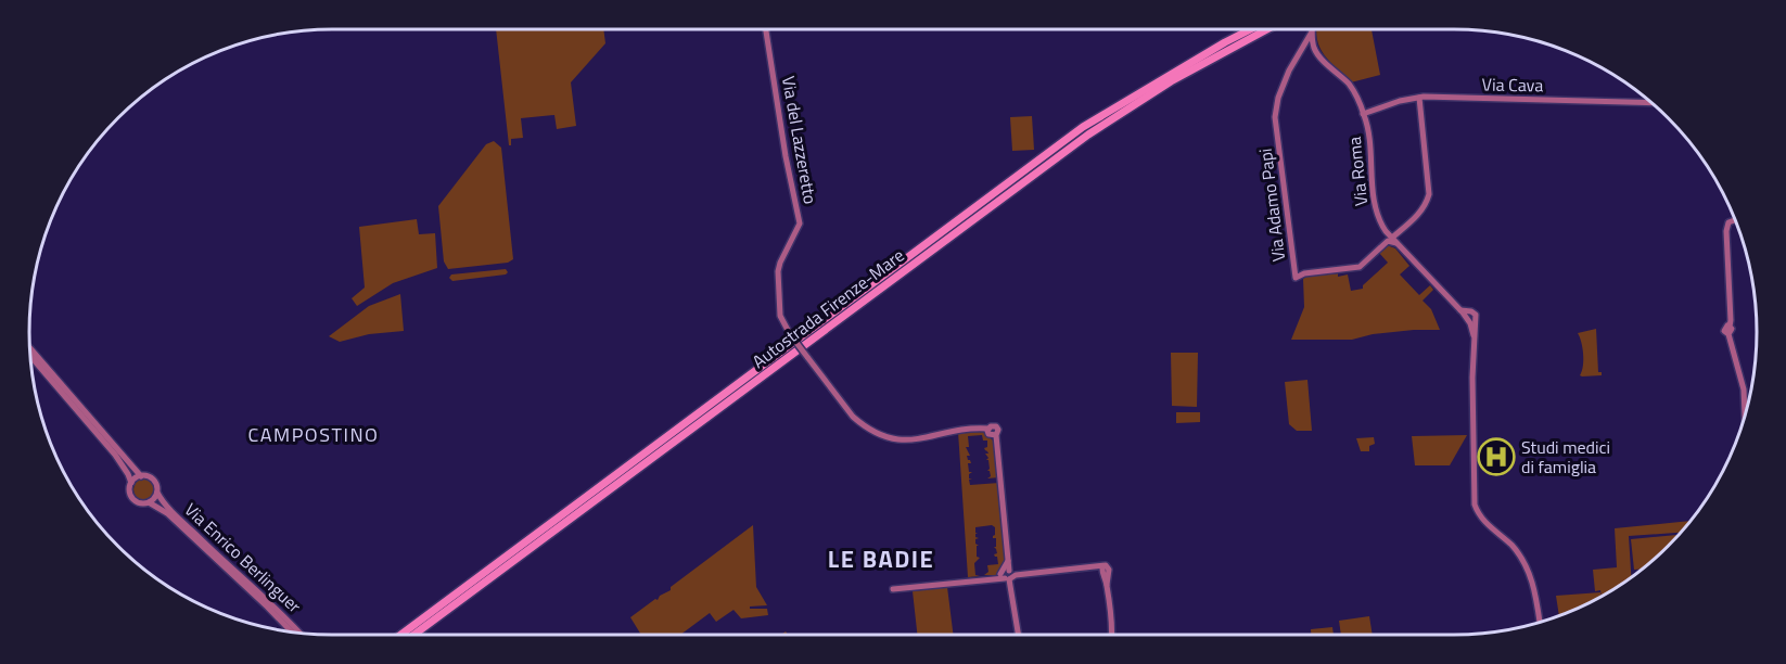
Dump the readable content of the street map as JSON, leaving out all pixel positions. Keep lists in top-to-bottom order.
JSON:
{
  "streets": {
    "highway": ["Autostrada Firenze-Mare"],
    "street": [
      "Via Cava",
      "Via del Lazzeretto",
      "Via Roma",
      "Via Adamo Papi",
      "Via Enrico Berlinguer"
    ]
  },
  "crossings": [
    ["Via Cava", "Via Roma"],
    ["Via Roma", "Via Adamo Papi"]
  ],
  "districts": ["CAMPOSTINO", "LE BADIE"],
  "places": {
    "hospital": ["Studi medici di famiglia"]
  }
}
